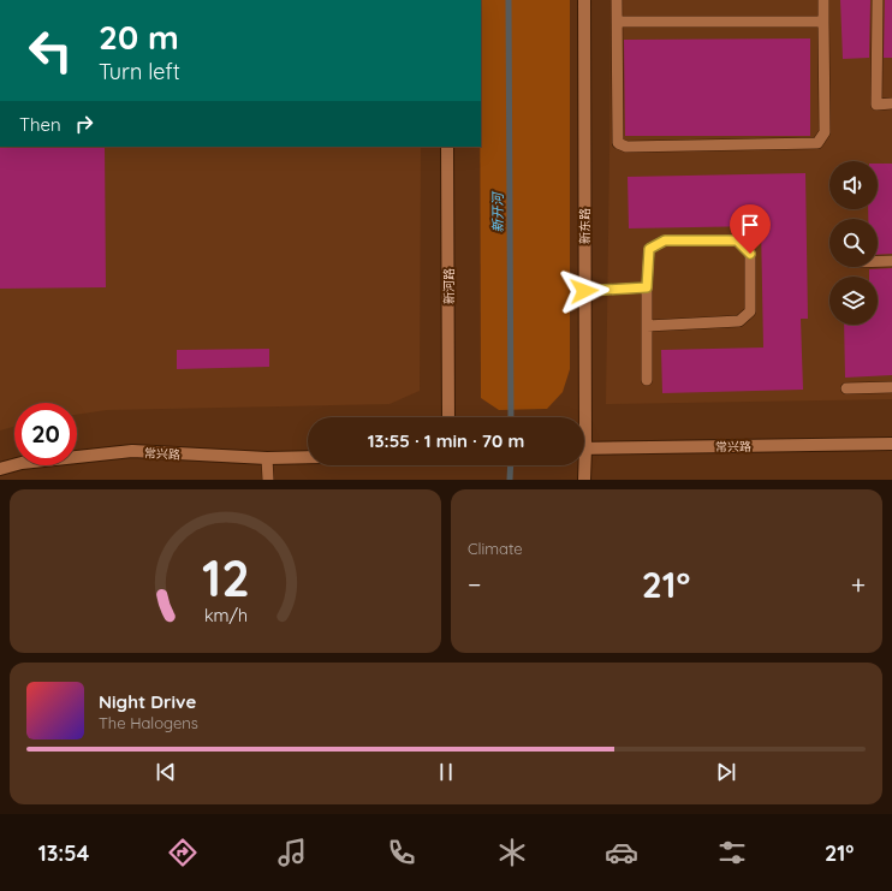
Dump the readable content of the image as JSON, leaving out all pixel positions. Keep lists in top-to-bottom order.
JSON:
{
  "streets": {
    "street": ["新东路", "新河路", "常兴路"]
  },
  "water": ["新开河"],
  "page": {
    "turn": ["20 m", "Turn left"],
    "then": "Then",
    "limit": "20",
    "trip": "13:55 · 1 min · 70 m",
    "tile": "Climate",
    "heat": ["−", "21°", "+"],
    "song": ["Night Drive", "The Halogens"],
    "tabs": ["13:54", "21°"],
    "gauge": ["12", "km/h"]
  }
}
